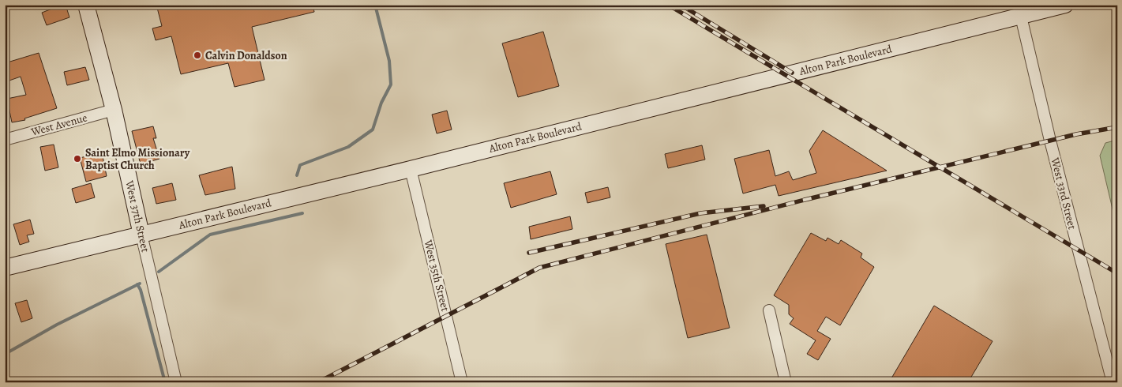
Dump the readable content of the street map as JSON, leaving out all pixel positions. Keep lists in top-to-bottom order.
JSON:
{
  "streets": {
    "main road": ["Alton Park Boulevard", "West 37th Street"],
    "street": ["West Avenue", "West 33rd Street", "West 35th Street"]
  },
  "crossings": [
    ["Alton Park Boulevard", "West 33rd Street"],
    ["Alton Park Boulevard", "West 37th Street"],
    ["Alton Park Boulevard", "West 35th Street"],
    ["West Avenue", "West 37th Street"]
  ],
  "places": ["Calvin Donaldson", "Saint Elmo Missionary Baptist Church"]
}
